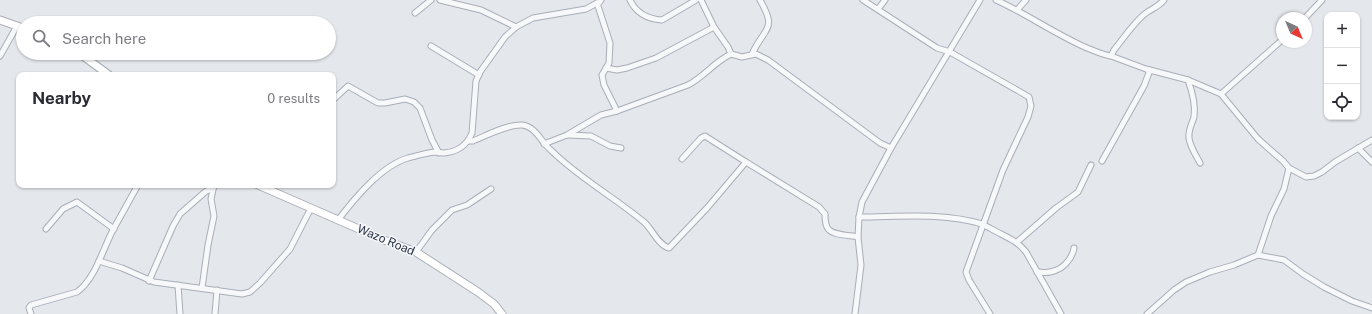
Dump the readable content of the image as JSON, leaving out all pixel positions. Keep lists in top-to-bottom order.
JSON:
{
  "streets": {
    "main road": ["Wazo Road"]
  },
  "north": "bottom right",
  "page": {
    "map_buttons": ["+", "−"],
    "search": "Search here",
    "heading": ["Nearby", "0 results"]
  }
}
